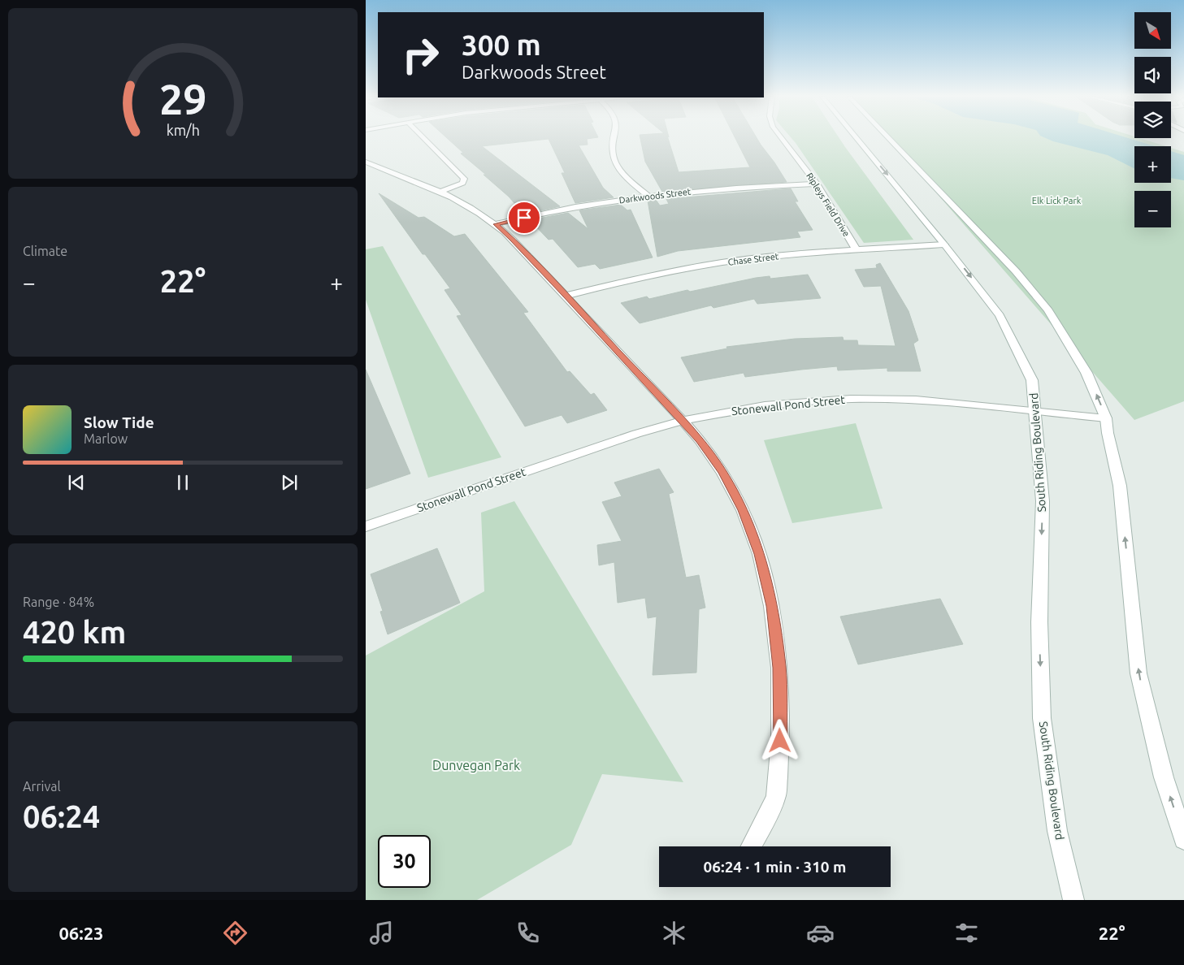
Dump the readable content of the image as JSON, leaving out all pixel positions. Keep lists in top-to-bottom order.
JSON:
{
  "streets": {
    "street": [
      "Darkwoods Street",
      "Ripleys Field Drive",
      "Chase Street",
      "Stonewall Pond Street",
      "South Riding Boulevard"
    ]
  },
  "crossings": [
    ["Darkwoods Street", "Ripleys Field Drive"],
    ["Ripleys Field Drive", "Chase Street"],
    ["Chase Street", "South Riding Boulevard"],
    ["Stonewall Pond Street", "South Riding Boulevard"]
  ],
  "parks": ["Elk Lick Park", "Dunvegan Park"],
  "north": "bottom right",
  "page": {
    "map_buttons": ["+", "−"],
    "turn": ["300 m", "Darkwoods Street"],
    "tile": [
      "Climate",
      ["Range · 84%", "420 km"],
      ["Arrival", "06:24"]
    ],
    "heat": ["−", "22°", "+"],
    "song": ["Slow Tide", "Marlow"],
    "limit": "30",
    "trip": "06:24 · 1 min · 310 m",
    "tabs": ["06:23", "22°"],
    "gauge": ["29", "km/h"]
  }
}
